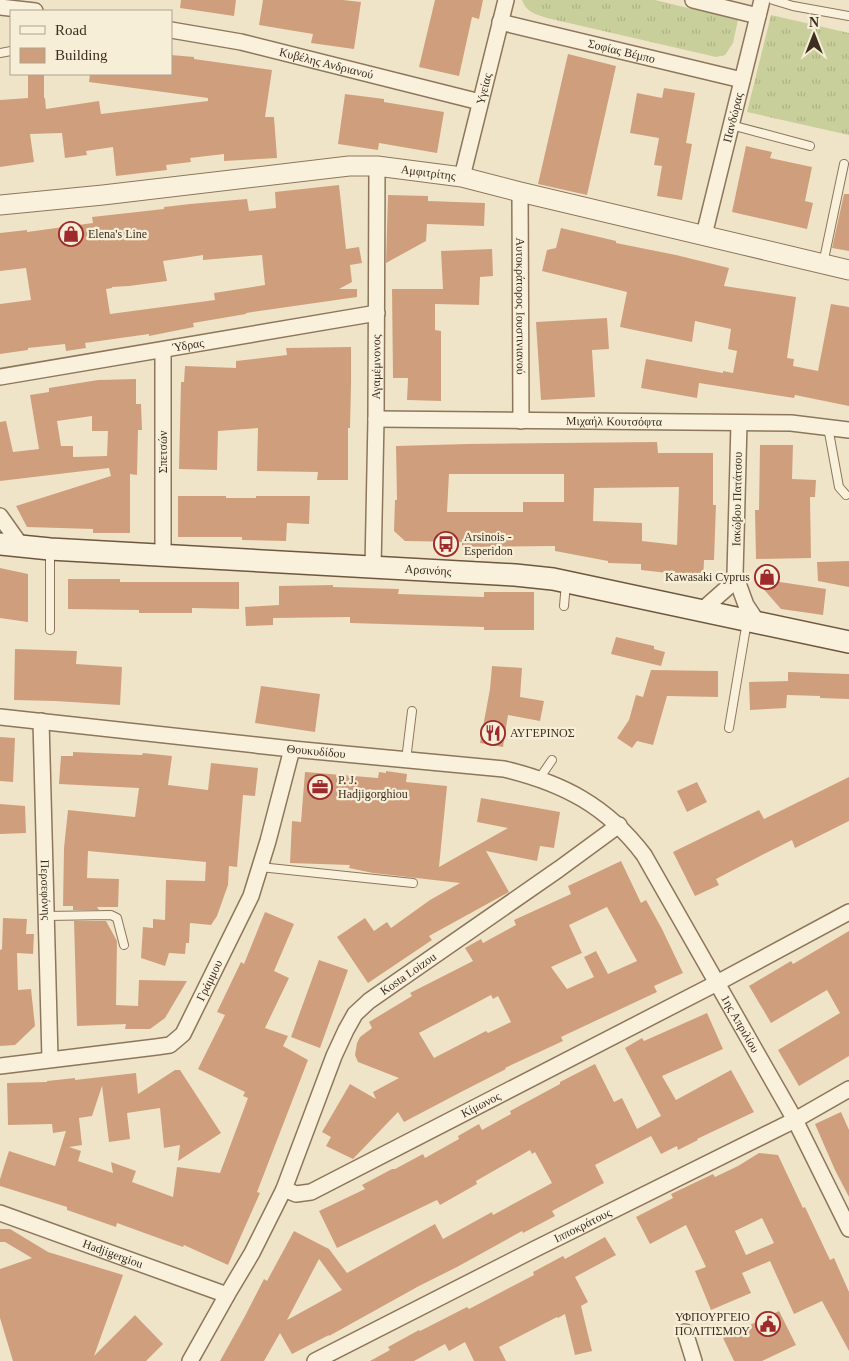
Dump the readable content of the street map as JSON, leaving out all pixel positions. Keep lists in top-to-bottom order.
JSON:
{
  "streets": {
    "main road": ["Αρσινόης"],
    "street": [
      "Σοφίας Βέμπο",
      "Κυβέλης Ανδριανού",
      "Υγείας",
      "Πανδώρας",
      "Αμφιτρίτης",
      "Αυτοκράτορος Ιουστινιανού",
      "Ύδρας",
      "Αγαμέμνονος",
      "Μιχαήλ Κουτσόφτα",
      "Σπετσών",
      "Ιακώβου Πατάτσου",
      "Θουκυδίδου",
      "Περσεφόνης",
      "Kosta Loizou",
      "Γράμμου",
      "1ης Απριλίου",
      "Κίμωνος",
      "Ιπποκράτους",
      "Hadjigergiou"
    ]
  },
  "crossings": [
    ["Σοφίας Βέμπο", "Υγείας"],
    ["Σοφίας Βέμπο", "Πανδώρας"],
    ["Κυβέλης Ανδριανού", "Υγείας"],
    ["Υγείας", "Αμφιτρίτης"],
    ["Πανδώρας", "Αμφιτρίτης"],
    ["Αμφιτρίτης", "Αυτοκράτορος Ιουστινιανού"],
    ["Αμφιτρίτης", "Αγαμέμνονος"],
    ["Αυτοκράτορος Ιουστινιανού", "Μιχαήλ Κουτσόφτα"],
    ["Ύδρας", "Αγαμέμνονος"],
    ["Ύδρας", "Σπετσών"],
    ["Αγαμέμνονος", "Μιχαήλ Κουτσόφτα"],
    ["Αγαμέμνονος", "Αρσινόης"],
    ["Μιχαήλ Κουτσόφτα", "Ιακώβου Πατάτσου"],
    ["Σπετσών", "Αρσινόης"],
    ["Ιακώβου Πατάτσου", "Αρσινόης"],
    ["Θουκυδίδου", "Περσεφόνης"],
    ["Θουκυδίδου", "Kosta Loizou"],
    ["Θουκυδίδου", "Γράμμου"],
    ["Θουκυδίδου", "1ης Απριλίου"],
    ["Περσεφόνης", "Γράμμου"],
    ["Kosta Loizou", "1ης Απριλίου"],
    ["Kosta Loizou", "Κίμωνος"],
    ["1ης Απριλίου", "Κίμωνος"],
    ["1ης Απριλίου", "Ιπποκράτους"]
  ],
  "places": {
    "shop": ["Elena's Line", "Kawasaki Cyprus"],
    "bus stop": ["Arsinois - Esperidon"],
    "restaurant": ["ΑΥΓΕΡΙΝΟΣ"],
    "office": ["P. J. Hadjigorghiou"],
    "public building": ["ΥΦΠΟΥΡΓΕΙΟ ΠΟΛΙΤΙΣΜΟΥ"]
  },
  "legend": ["Road", "Building"],
  "north": "top"
}
